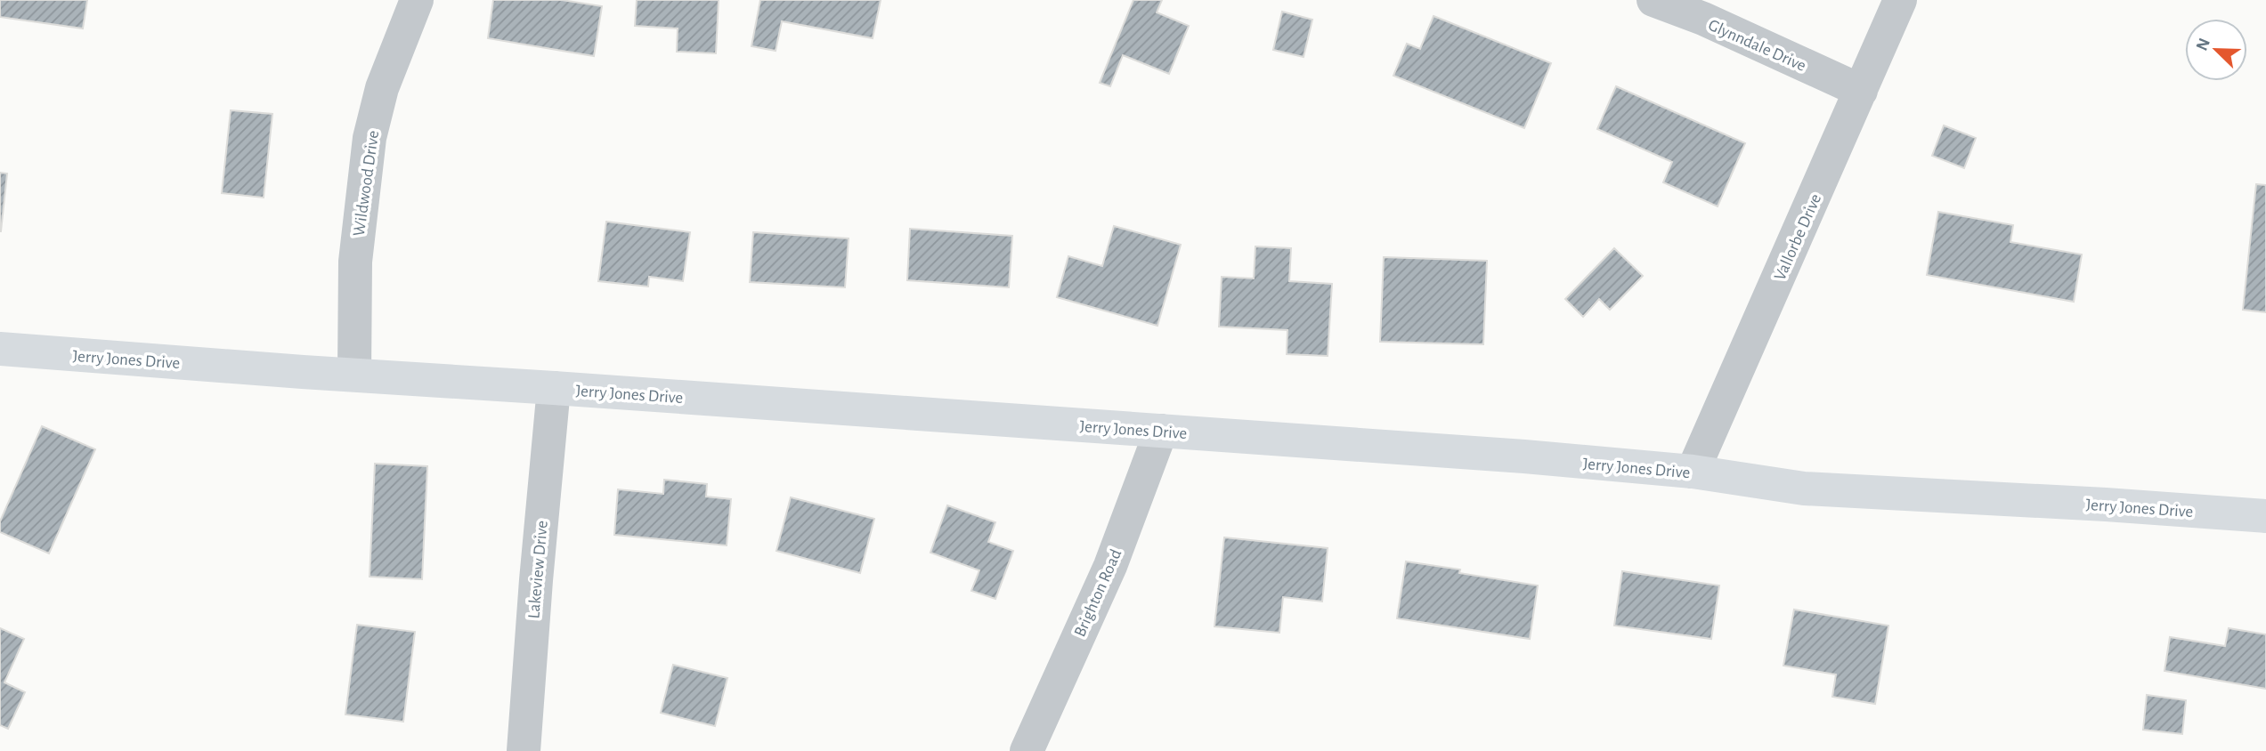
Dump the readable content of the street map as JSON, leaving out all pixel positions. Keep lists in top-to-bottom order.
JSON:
{
  "streets": {
    "main road": ["Jerry Jones Drive"],
    "street": [
      "Glynndale Drive",
      "Wildwood Drive",
      "Vallorbe Drive",
      "Lakeview Drive",
      "Brighton Road"
    ]
  },
  "crossings": [
    ["Glynndale Drive", "Vallorbe Drive"],
    ["Wildwood Drive", "Jerry Jones Drive"],
    ["Vallorbe Drive", "Jerry Jones Drive"],
    ["Jerry Jones Drive", "Lakeview Drive"],
    ["Jerry Jones Drive", "Brighton Road"]
  ],
  "north": "top left"
}
